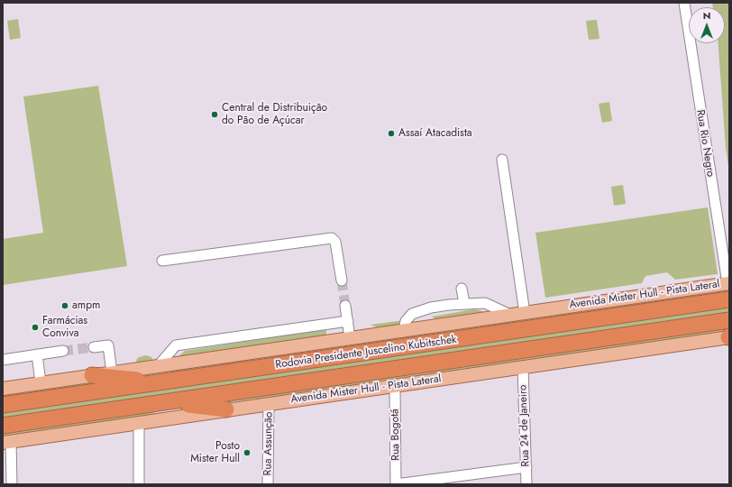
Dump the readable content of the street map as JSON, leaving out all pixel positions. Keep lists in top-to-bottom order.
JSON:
{
  "streets": {
    "highway": ["Rodovia Presidente Juscelino Kubitschek"],
    "main road": ["Avenida Mister Hull - Pista Lateral"],
    "street": [
      "Rua Rio Negro",
      "Rua 24 de Janeiro",
      "Rua Bogotá",
      "Rua Assunção"
    ]
  },
  "crossings": [
    ["Rua Rio Negro", "Avenida Mister Hull - Pista Lateral"],
    ["Avenida Mister Hull - Pista Lateral", "Rua 24 de Janeiro"],
    ["Avenida Mister Hull - Pista Lateral", "Rua Bogotá"],
    ["Avenida Mister Hull - Pista Lateral", "Rua Assunção"]
  ],
  "places": [
    "Central de Distribuição do Pão de Açúcar",
    "Assaí Atacadista",
    "ampm",
    "Farmácias Conviva",
    "Posto Mister Hull"
  ],
  "north": "top"
}
